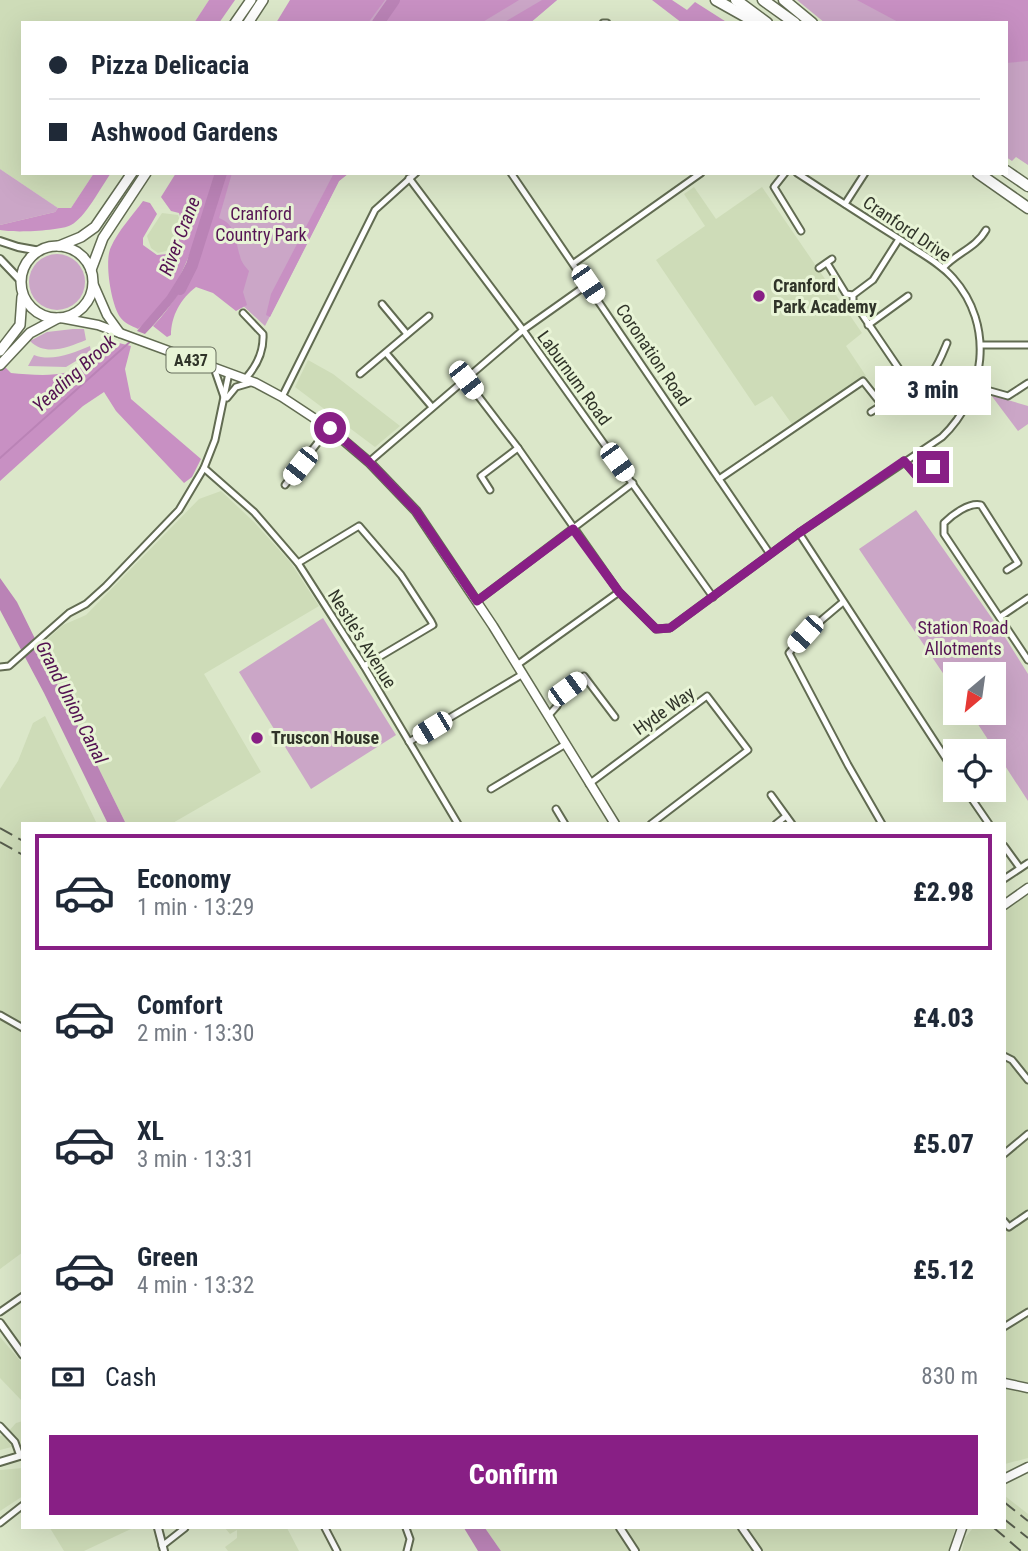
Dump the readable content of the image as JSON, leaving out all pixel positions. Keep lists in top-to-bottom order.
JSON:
{
  "streets": {
    "main road": ["A437"],
    "street": [
      "Cranford Drive",
      "Coronation Road",
      "Laburnum Road",
      "Nestle's Avenue",
      "Hyde Way"
    ]
  },
  "crossings": [
    ["Cranford Drive", "Coronation Road"],
    ["Cranford Drive", "Laburnum Road"],
    ["A437", "Hyde Way"]
  ],
  "water": ["River Crane", "Yeading Brook", "Grand Union Canal"],
  "parks": ["Cranford Country Park", "Station Road Allotments"],
  "places": ["Cranford Park Academy", "Truscon House"],
  "north": "bottom left",
  "page": {
    "banner": ["Pizza Delicacia", "Ashwood Gardens"],
    "bubble": "3 min",
    "list": [
      {
        "name": "Economy",
        "note": "1 min · 13:29",
        "value": "£2.98"
      },
      {
        "name": "Comfort",
        "note": "2 min · 13:30",
        "value": "£4.03"
      },
      {
        "name": "XL",
        "note": "3 min · 13:31",
        "value": "£5.07"
      },
      {
        "name": "Green",
        "note": "4 min · 13:32",
        "value": "£5.12"
      }
    ],
    "pay": ["Cash", "830 m"],
    "buttons": "Confirm"
  }
}
